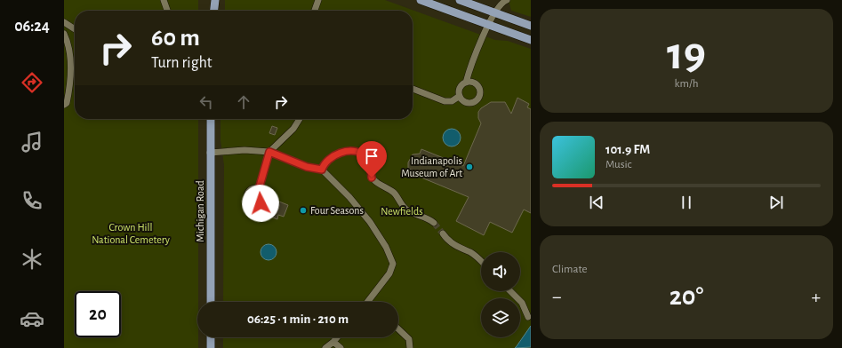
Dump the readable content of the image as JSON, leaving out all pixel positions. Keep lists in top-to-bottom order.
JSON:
{
  "streets": {
    "main road": ["Michigan Road"]
  },
  "parks": ["Newfields", "Crown Hill National Cemetery"],
  "places": ["Indianapolis Museum of Art", "Four Seasons"],
  "page": {
    "tabs": "06:24",
    "tile": [
      ["19", "km/h"],
      "Climate"
    ],
    "turn": ["60 m", "Turn right"],
    "song": ["101.9 FM", "Music"],
    "heat": ["−", "20°", "+"],
    "limit": "20",
    "trip": "06:25 · 1 min · 210 m"
  }
}
